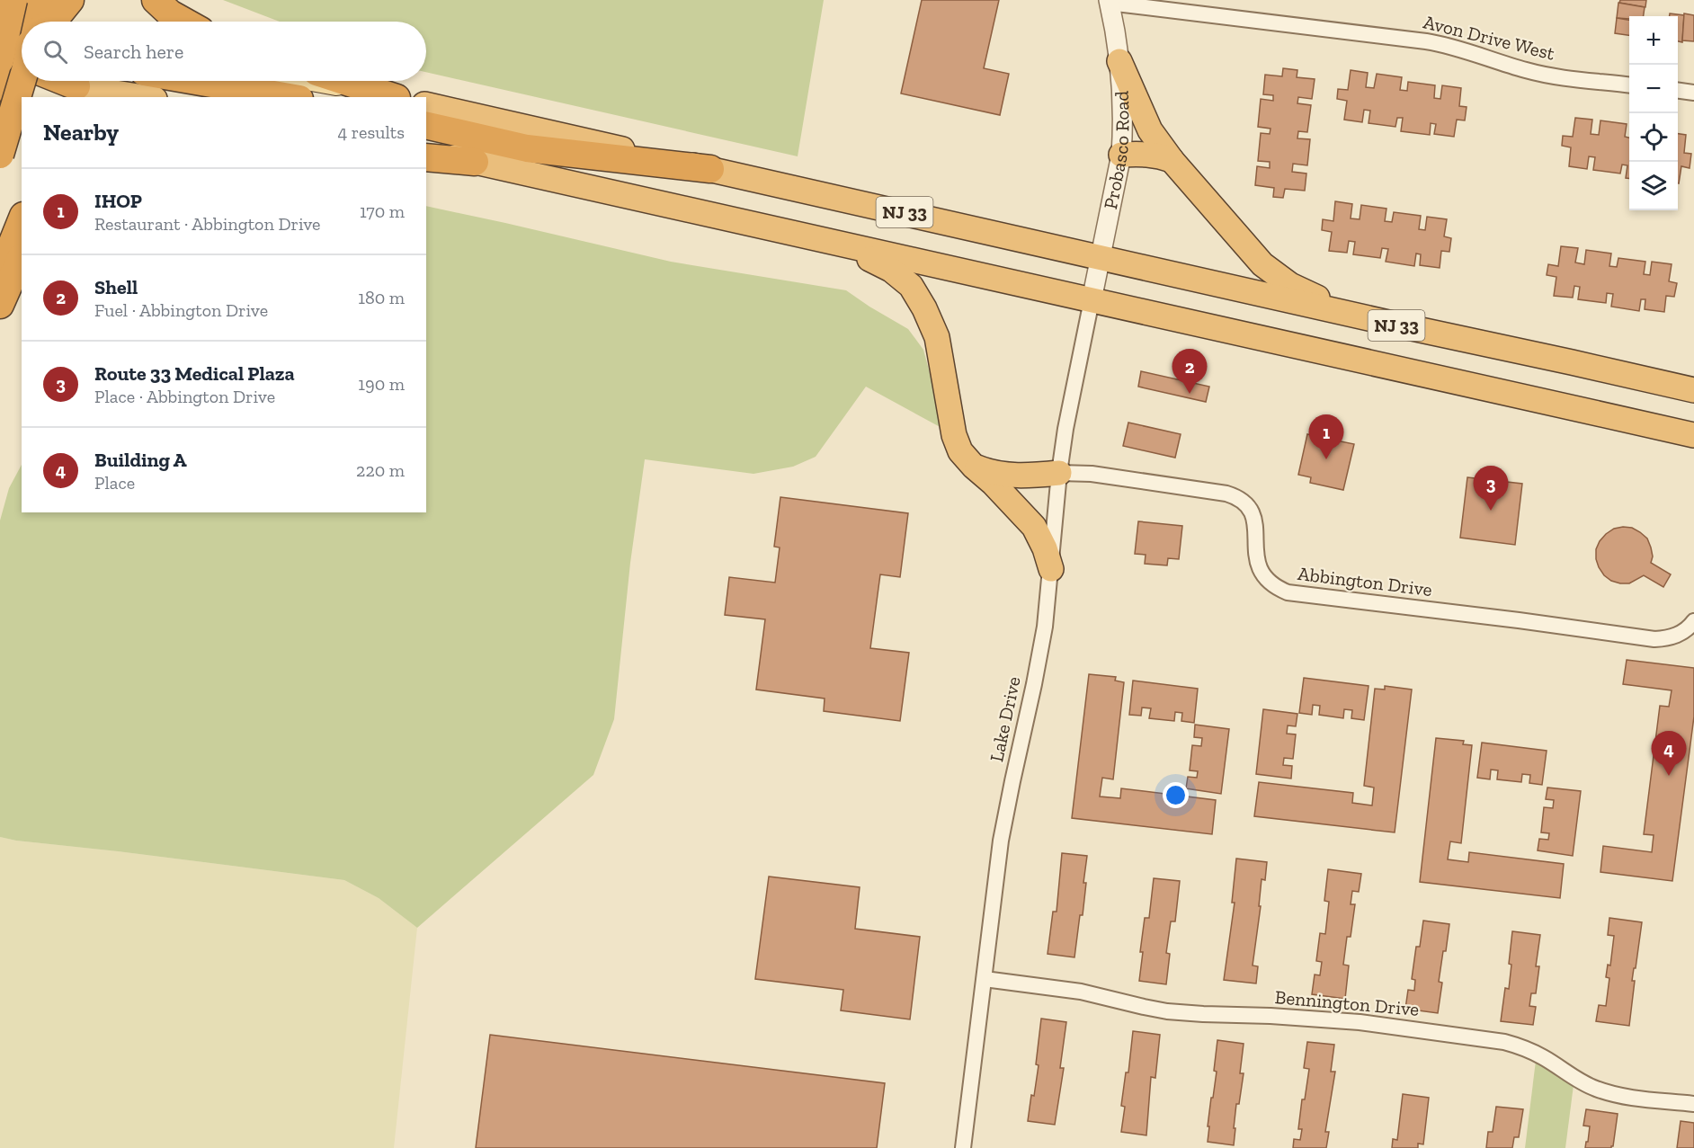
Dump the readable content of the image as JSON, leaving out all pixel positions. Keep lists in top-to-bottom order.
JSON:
{
  "streets": {
    "highway": ["NJ 33"],
    "street": [
      "Avon Drive West",
      "Probasco Road",
      "Abbington Drive",
      "Lake Drive",
      "Bennington Drive"
    ]
  },
  "crossings": [
    ["Avon Drive West", "Probasco Road"],
    ["Probasco Road", "NJ 33"],
    ["Probasco Road", "Lake Drive"],
    ["NJ 33", "Lake Drive"],
    ["Abbington Drive", "Lake Drive"],
    ["Lake Drive", "Bennington Drive"]
  ],
  "page": {
    "map_buttons": ["+", "−"],
    "search": "Search here",
    "heading": ["Nearby", "4 results"],
    "list": [
      {
        "mark": "1",
        "name": "IHOP",
        "note": "Restaurant · Abbington Drive",
        "value": "170 m"
      },
      {
        "mark": "2",
        "name": "Shell",
        "note": "Fuel · Abbington Drive",
        "value": "180 m"
      },
      {
        "mark": "3",
        "name": "Route 33 Medical Plaza",
        "note": "Place · Abbington Drive",
        "value": "190 m"
      },
      {
        "mark": "4",
        "name": "Building A",
        "note": "Place",
        "value": "220 m"
      }
    ],
    "pins": [
      "2",
      "1",
      "3",
      "4"
    ]
  }
}
